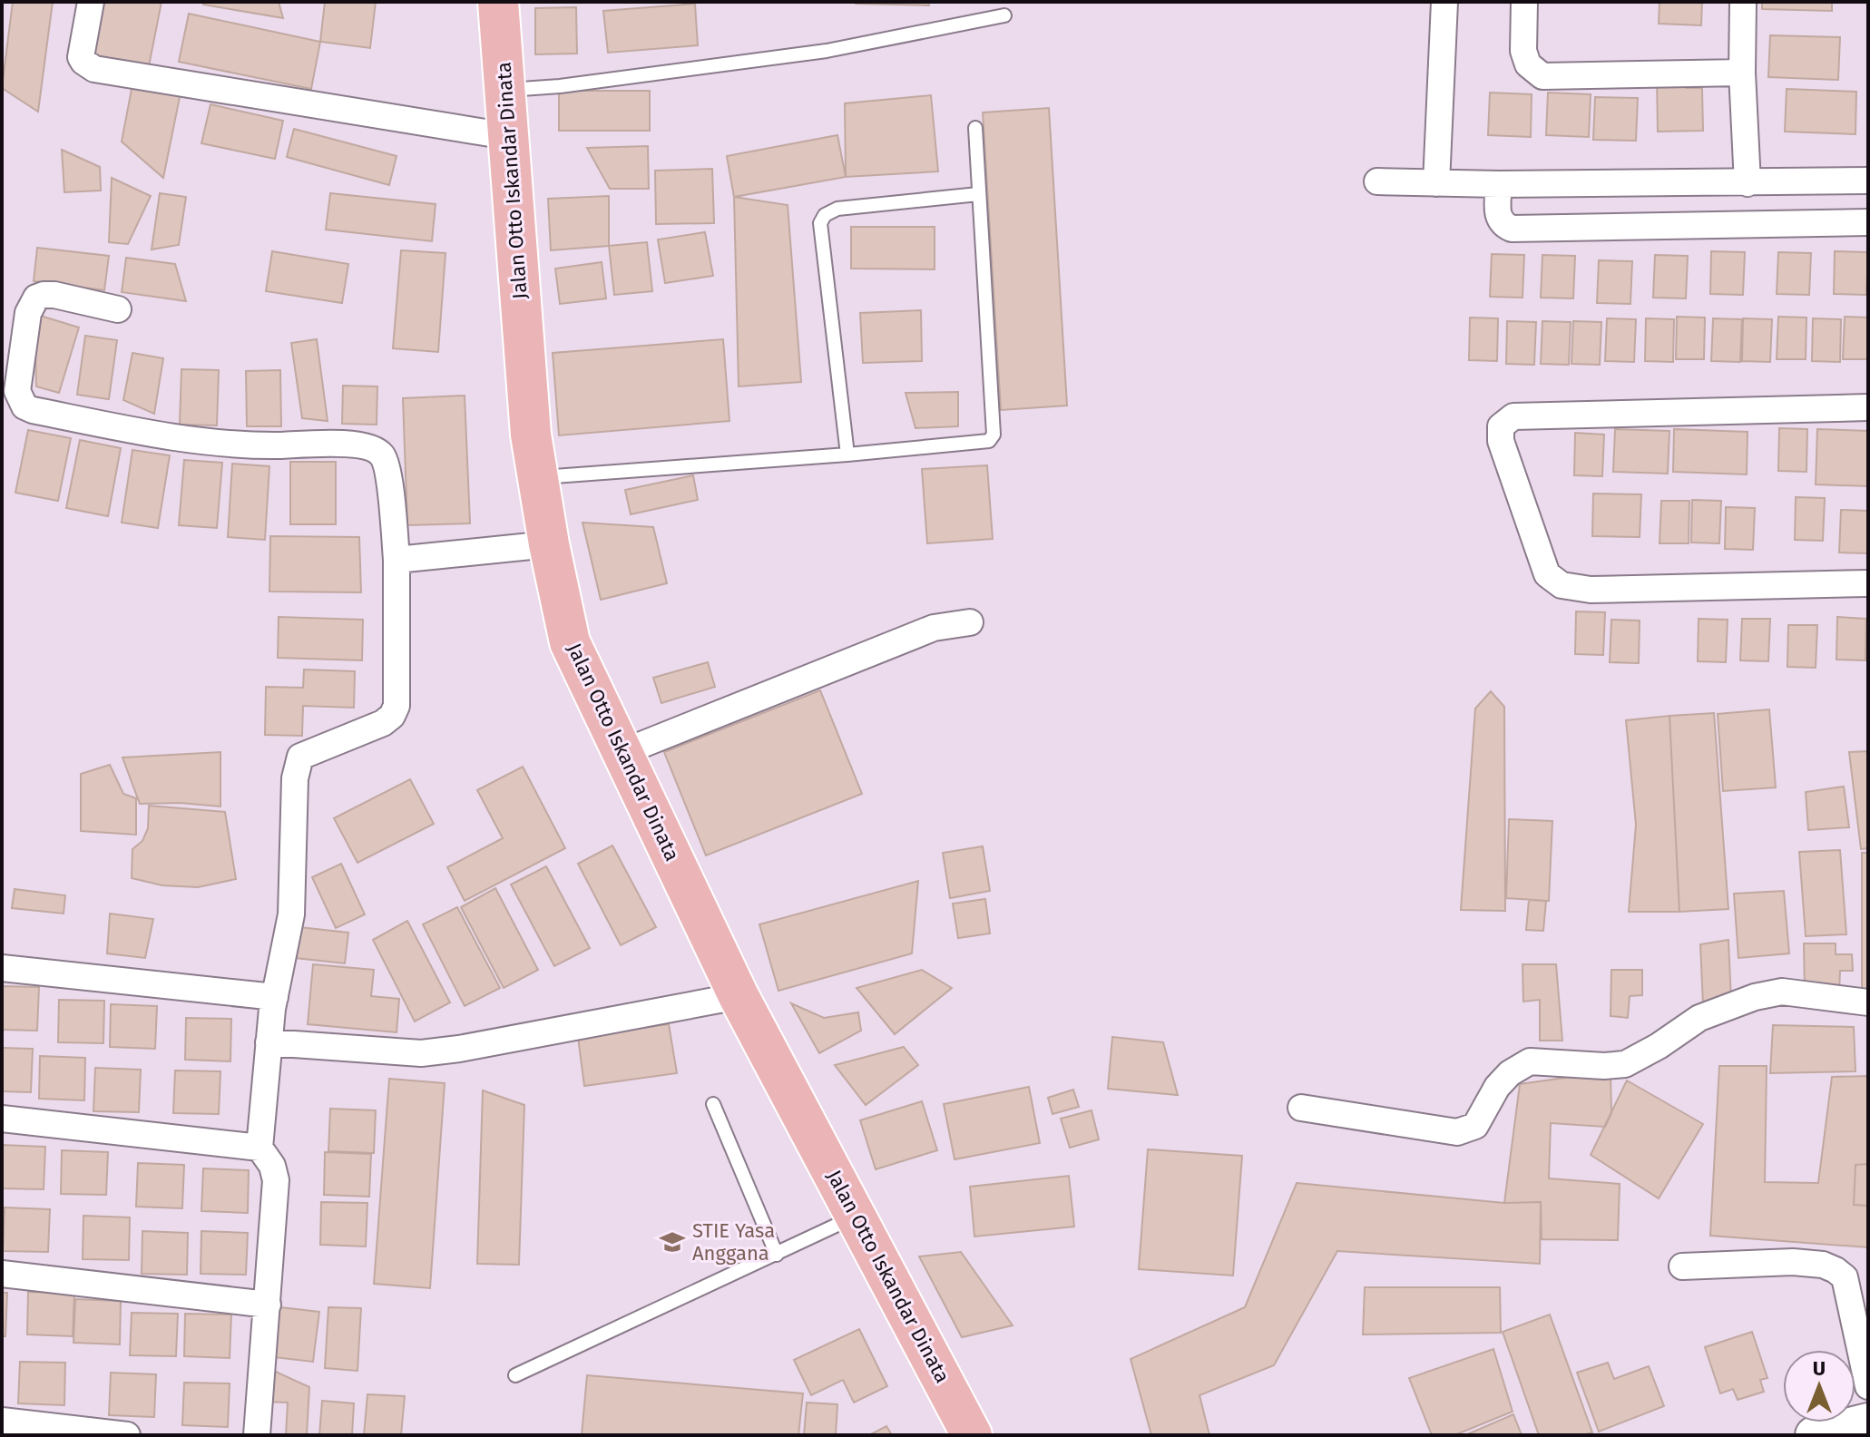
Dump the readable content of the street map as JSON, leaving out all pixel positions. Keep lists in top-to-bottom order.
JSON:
{
  "streets": {
    "main road": ["Jalan Otto Iskandar Dinata"]
  },
  "places": {
    "school or university": ["STIE Yasa Anggana"]
  },
  "north": "top"
}
